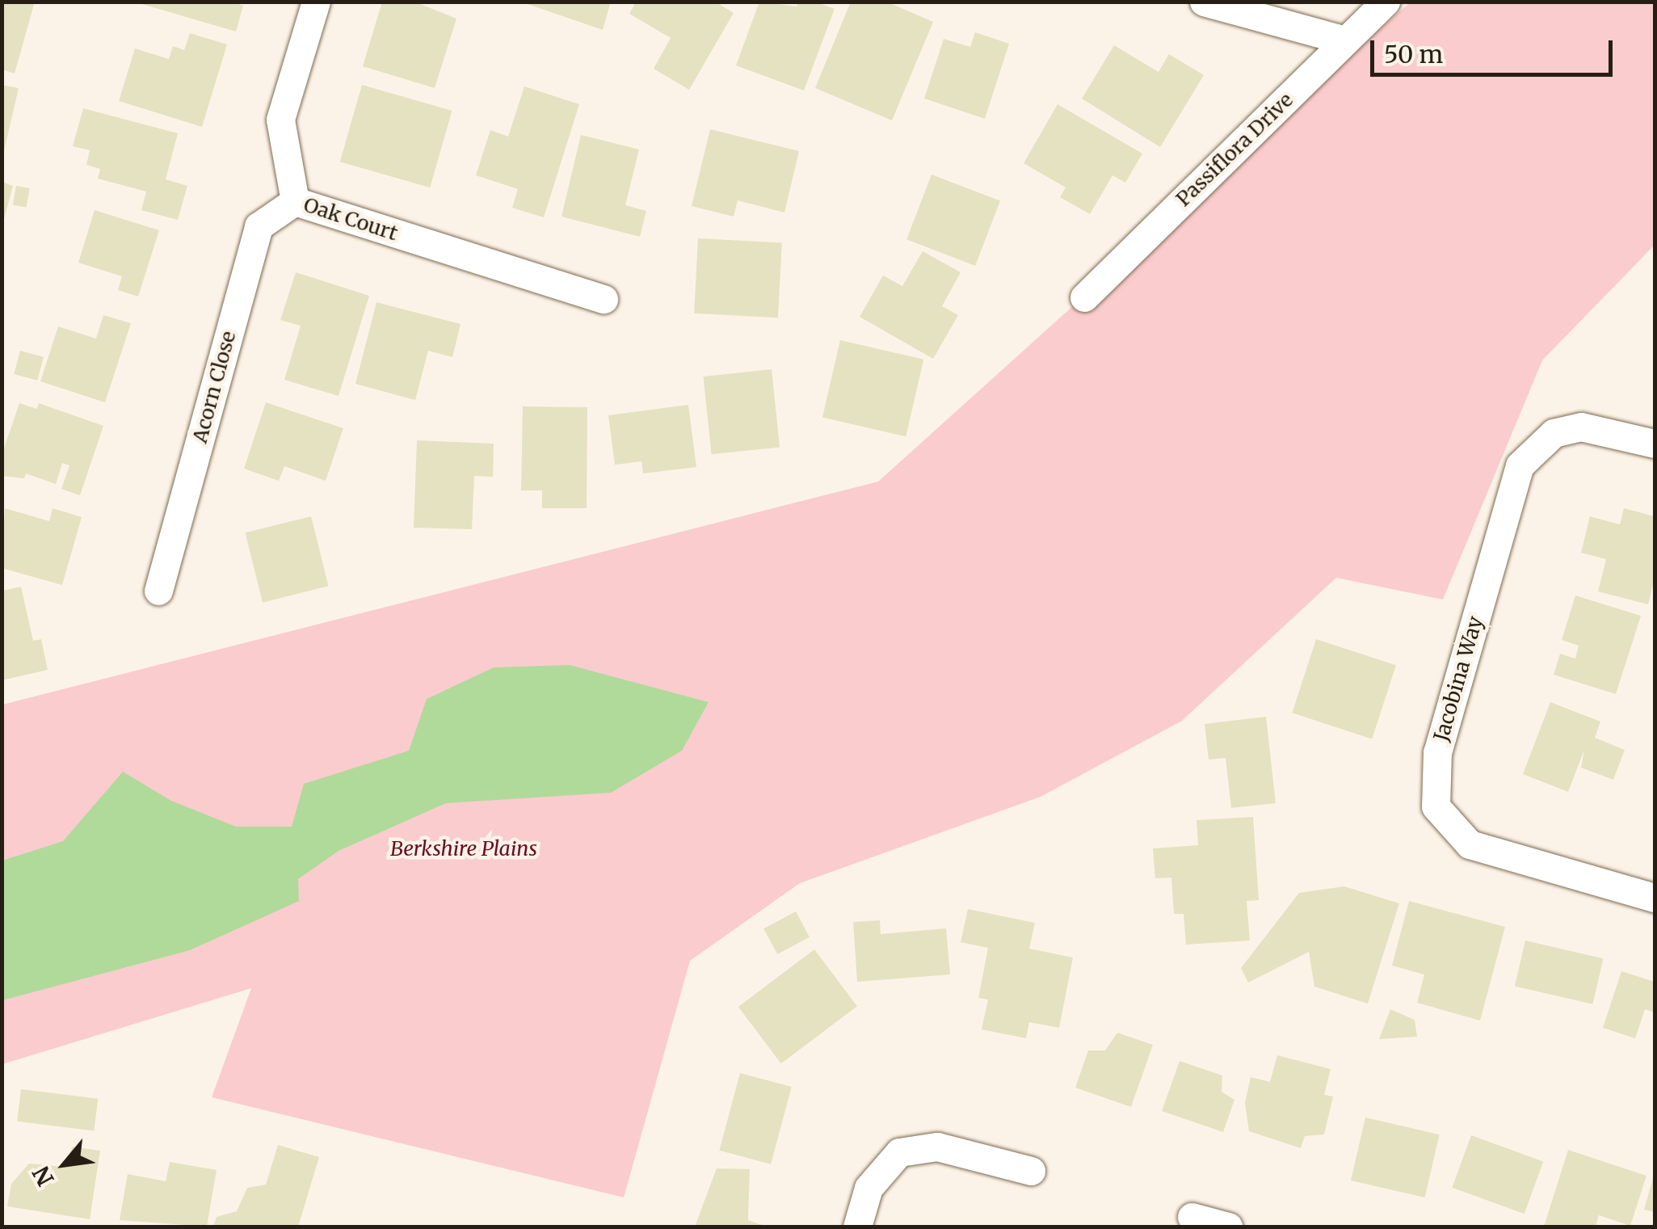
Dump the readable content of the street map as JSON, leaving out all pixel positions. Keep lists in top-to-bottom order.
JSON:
{
  "streets": {
    "street": [
      "Passiflora Drive",
      "Oak Court",
      "Acorn Close",
      "Jacobina Way"
    ]
  },
  "crossings": [
    ["Oak Court", "Acorn Close"]
  ],
  "parks": ["Berkshire Plains"],
  "scale_bar": "50 m",
  "north": "bottom left"
}
